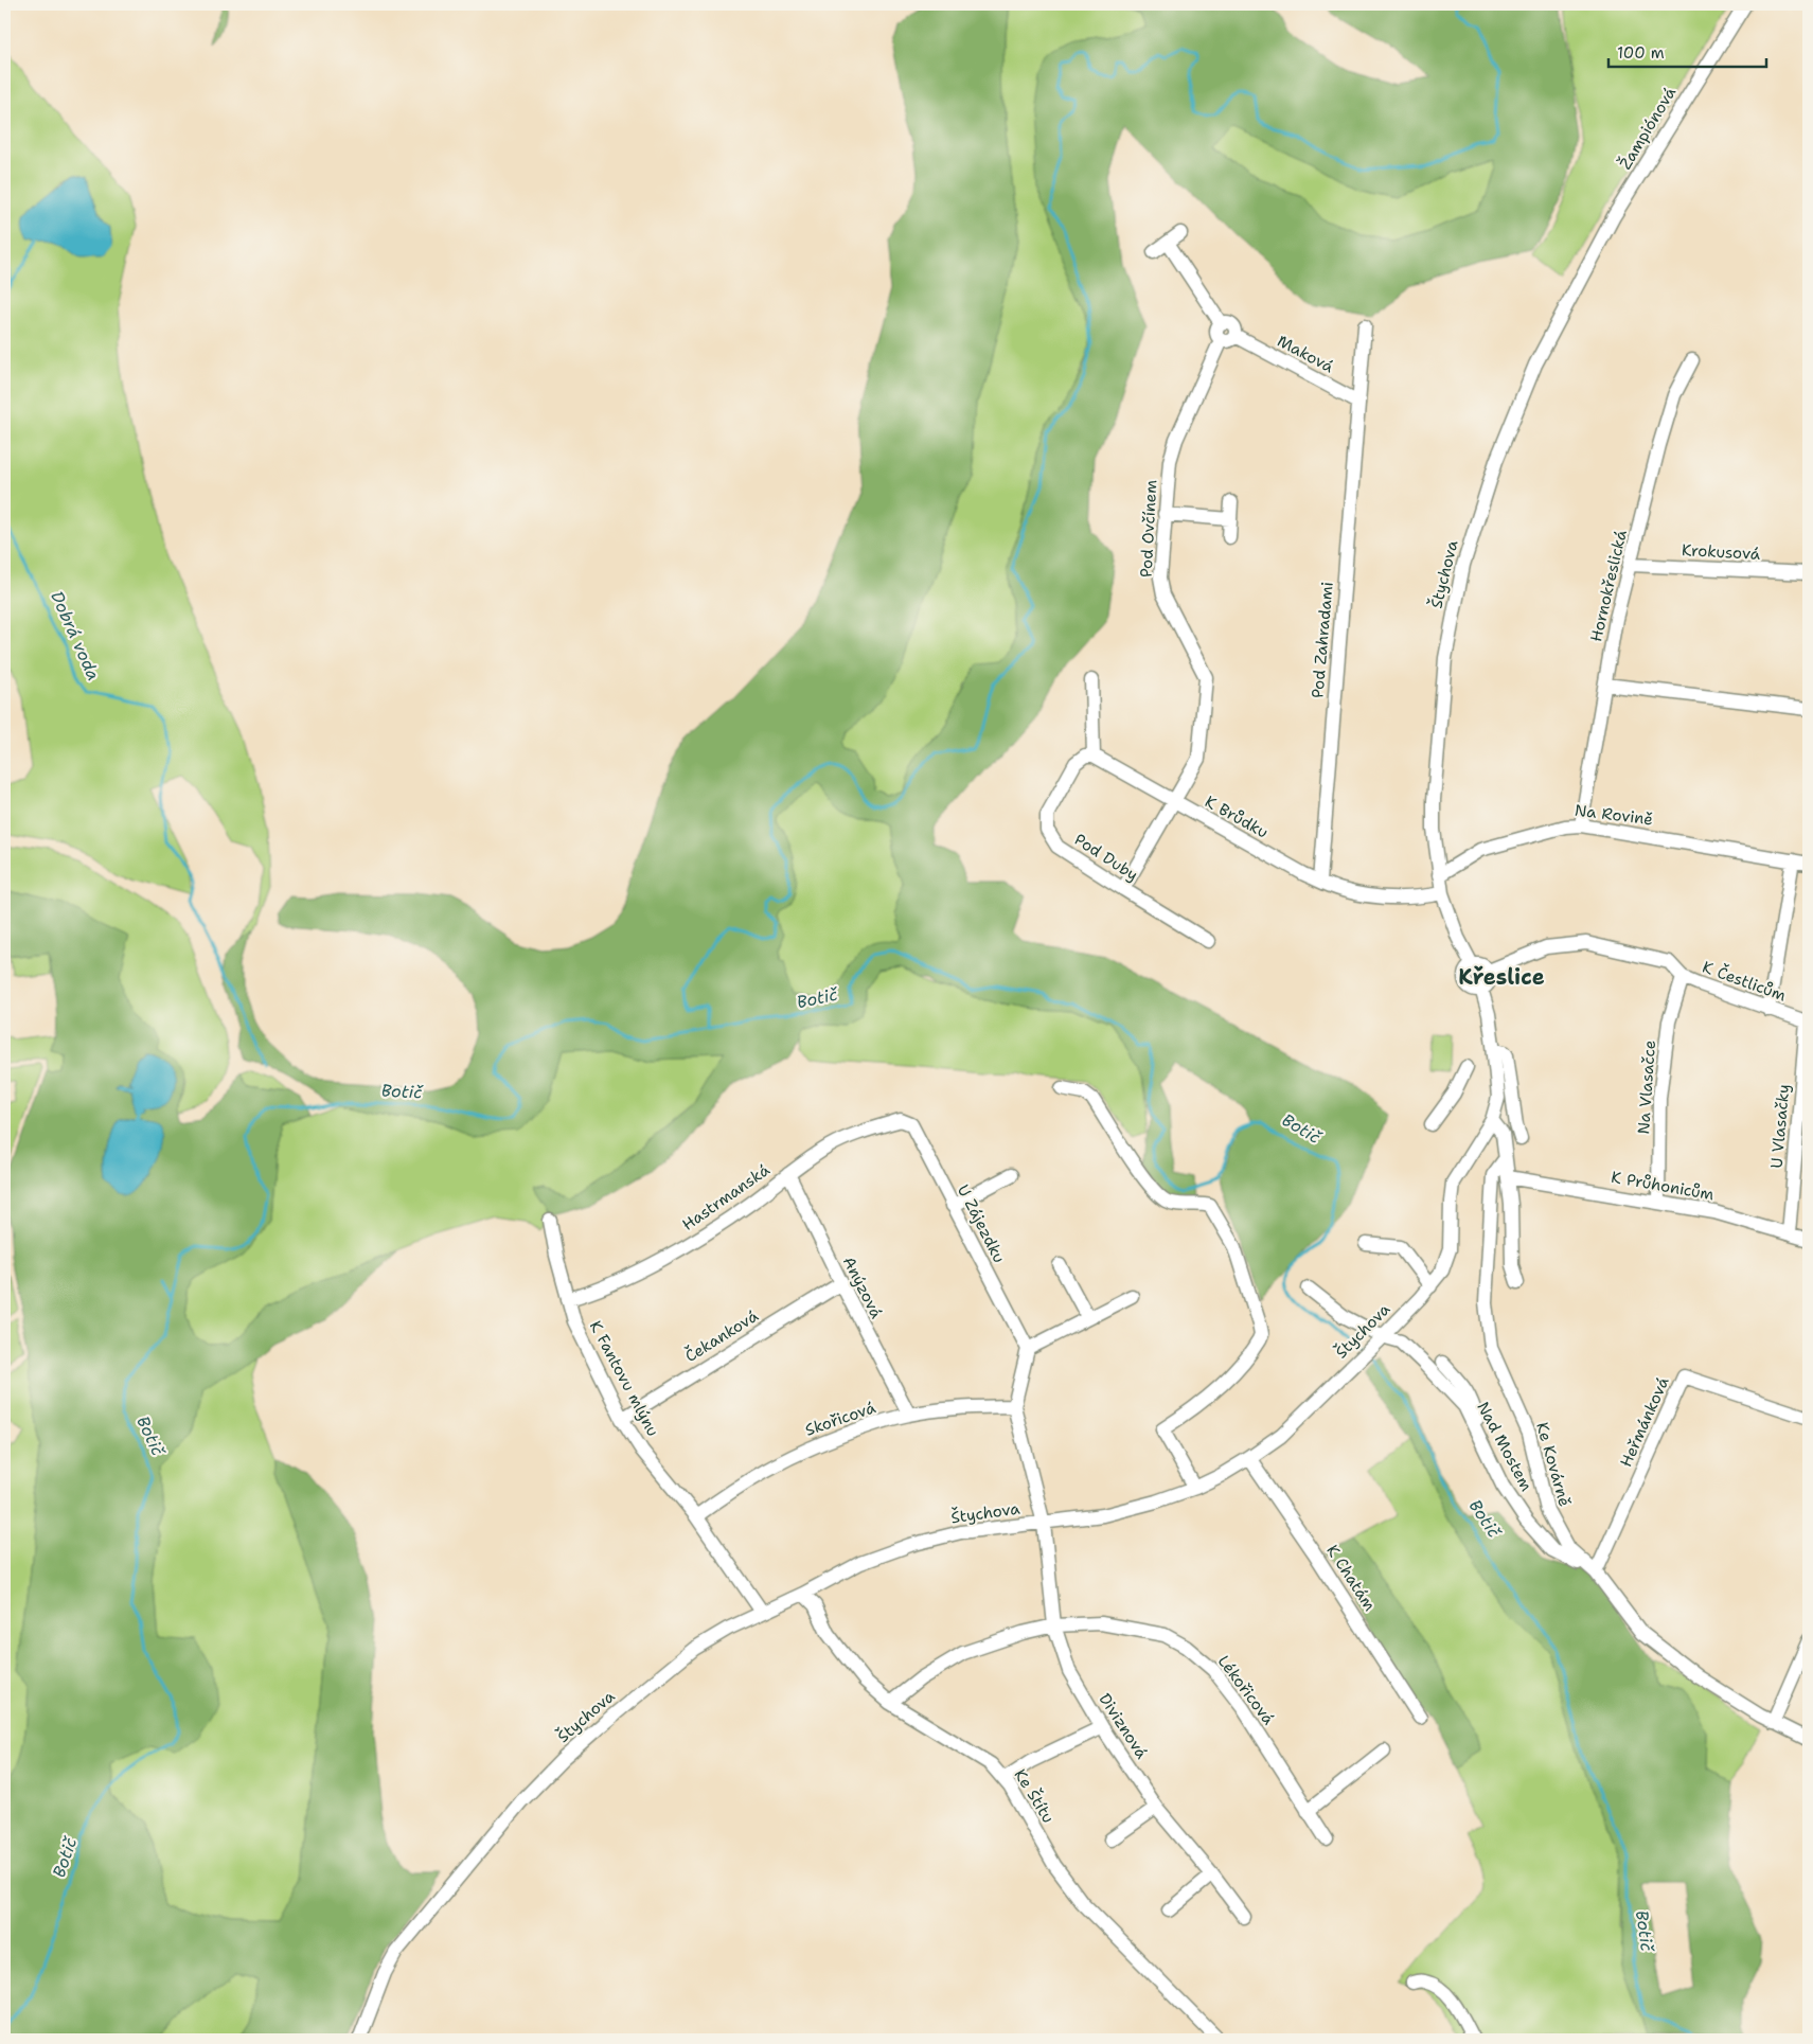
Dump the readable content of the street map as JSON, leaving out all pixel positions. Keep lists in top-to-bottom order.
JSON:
{
  "streets": {
    "street": [
      "Žampiónová",
      "Maková",
      "Pod Ovčínem",
      "Krokusová",
      "Štychova",
      "Hornokřeslická",
      "Pod Zahradami",
      "Na Rovině",
      "K Brůdku",
      "Pod Duby",
      "K Čestlicům",
      "Na Vlasačce",
      "U Vlasačky",
      "K Průhonicům",
      "Hastrmanská",
      "U Zájezdku",
      "Anýzová",
      "Čekanková",
      "K Fantovu mlýnu",
      "Skořicová",
      "Heřmánková",
      "Nad Mostem",
      "Ke Kovárně",
      "K Chatám",
      "Lékořicová",
      "Diviznová",
      "Ke Štítu"
    ]
  },
  "crossings": [
    ["Žampiónová", "Štychova"],
    ["Maková", "Pod Ovčínem"],
    ["Maková", "Pod Zahradami"],
    ["Pod Ovčínem", "K Brůdku"],
    ["Pod Ovčínem", "Pod Duby"],
    ["Krokusová", "Hornokřeslická"],
    ["Štychova", "Na Rovině"],
    ["Štychova", "K Brůdku"],
    ["Štychova", "K Čestlicům"],
    ["Štychova", "K Fantovu mlýnu"],
    ["Štychova", "Nad Mostem"],
    ["Štychova", "K Chatám"],
    ["Štychova", "Diviznová"],
    ["Štychova", "Ke Štítu"],
    ["Hornokřeslická", "Na Rovině"],
    ["Pod Zahradami", "K Brůdku"],
    ["K Brůdku", "Pod Duby"],
    ["K Čestlicům", "Na Vlasačce"],
    ["K Čestlicům", "U Vlasačky"],
    ["Na Vlasačce", "K Průhonicům"],
    ["U Vlasačky", "K Průhonicům"],
    ["Hastrmanská", "U Zájezdku"],
    ["Hastrmanská", "Anýzová"],
    ["Hastrmanská", "K Fantovu mlýnu"],
    ["Anýzová", "Čekanková"],
    ["Anýzová", "Skořicová"],
    ["Čekanková", "K Fantovu mlýnu"],
    ["K Fantovu mlýnu", "Skořicová"],
    ["Heřmánková", "Nad Mostem"],
    ["Heřmánková", "Ke Kovárně"],
    ["Nad Mostem", "Ke Kovárně"],
    ["Lékořicová", "Diviznová"],
    ["Lékořicová", "Ke Štítu"]
  ],
  "districts": ["Křeslice"],
  "water": ["Dobrá voda", "Botič"],
  "scale_bar": "100 m"
}
